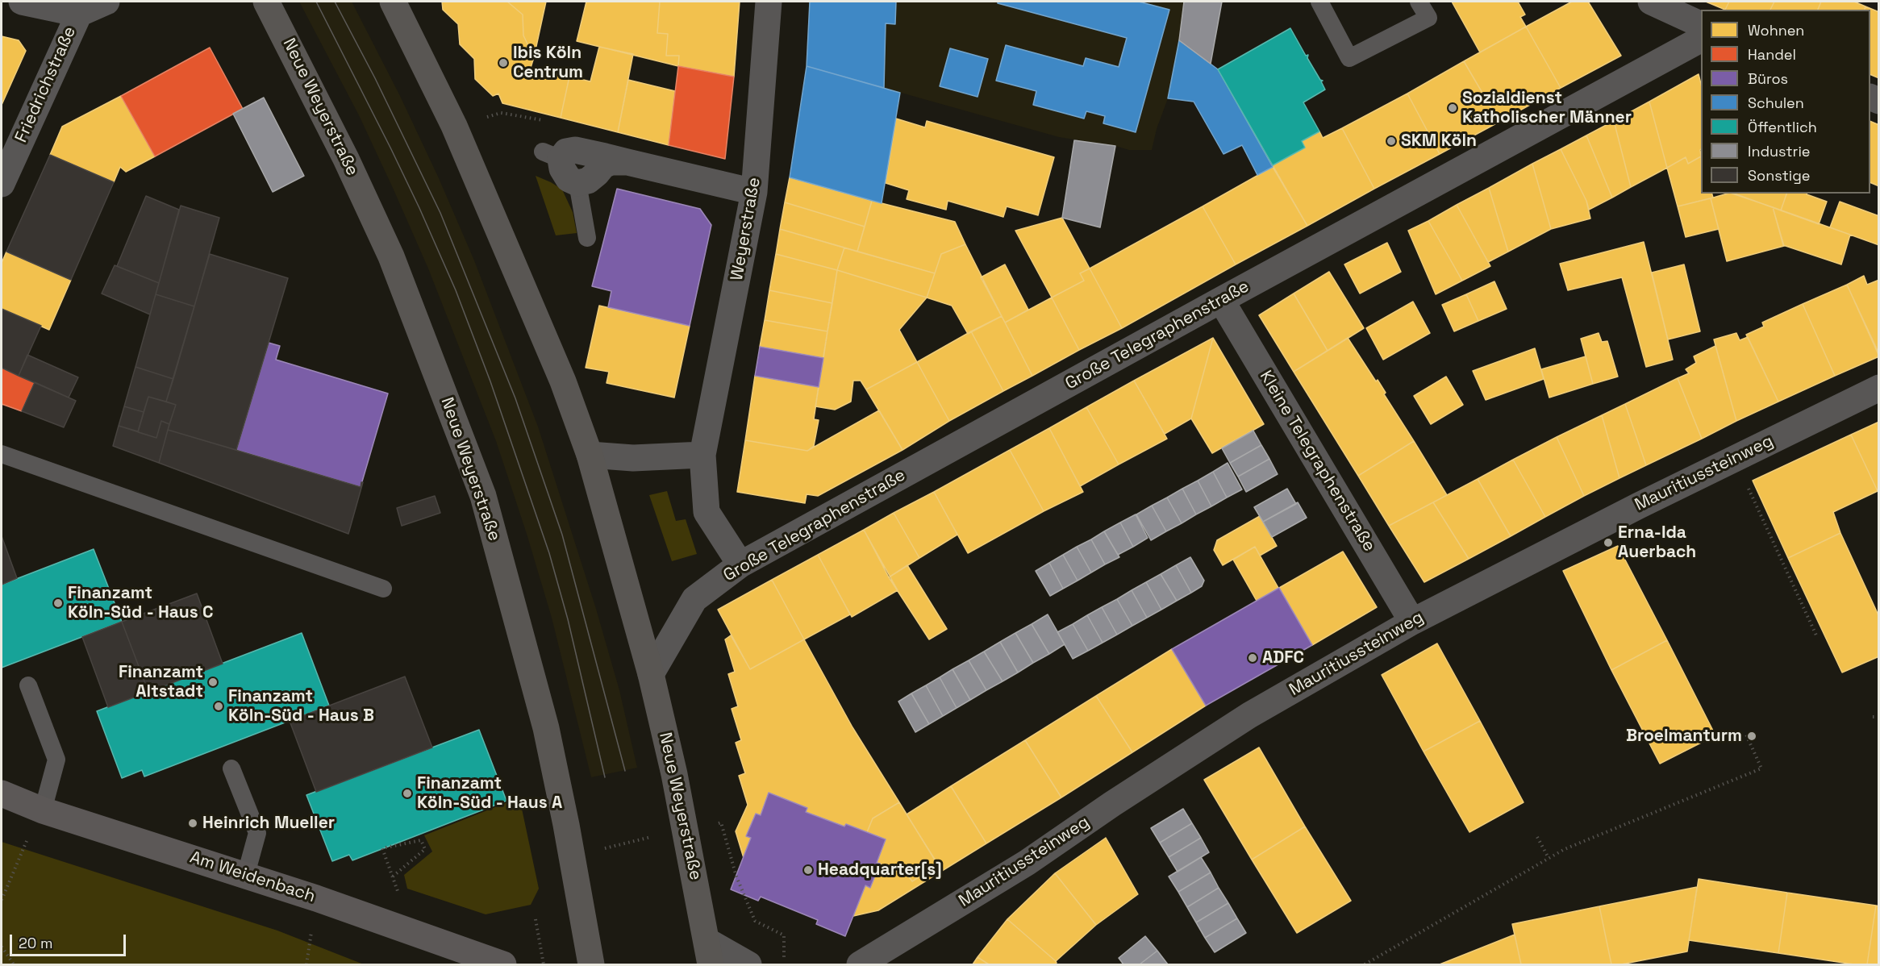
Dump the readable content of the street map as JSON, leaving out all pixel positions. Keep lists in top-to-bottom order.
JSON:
{
  "streets": {
    "main road": ["Neue Weyerstraße"],
    "street": [
      "Friedrichstraße",
      "Weyerstraße",
      "Große Telegraphenstraße",
      "Kleine Telegraphenstraße",
      "Mauritiussteinweg",
      "Am Weidenbach"
    ]
  },
  "crossings": [
    ["Neue Weyerstraße", "Große Telegraphenstraße"],
    ["Weyerstraße", "Große Telegraphenstraße"],
    ["Große Telegraphenstraße", "Kleine Telegraphenstraße"],
    ["Kleine Telegraphenstraße", "Mauritiussteinweg"]
  ],
  "places": [
    "Ibis Köln Centrum",
    "Sozialdienst Katholischer Männer",
    "SKM Köln",
    "Erna-Ida Auerbach",
    "Finanzamt Köln-Süd - Haus C",
    "ADFC",
    "Finanzamt Altstadt",
    "Finanzamt Köln-Süd - Haus B",
    "Broelmanturm",
    "Finanzamt Köln-Süd - Haus A",
    "Heinrich Mueller",
    "Headquarter[s]"
  ],
  "legend": [
    "Wohnen",
    "Handel",
    "Büros",
    "Schulen",
    "Öffentlich",
    "Industrie",
    "Sonstige"
  ],
  "scale_bar": "20 m"
}
